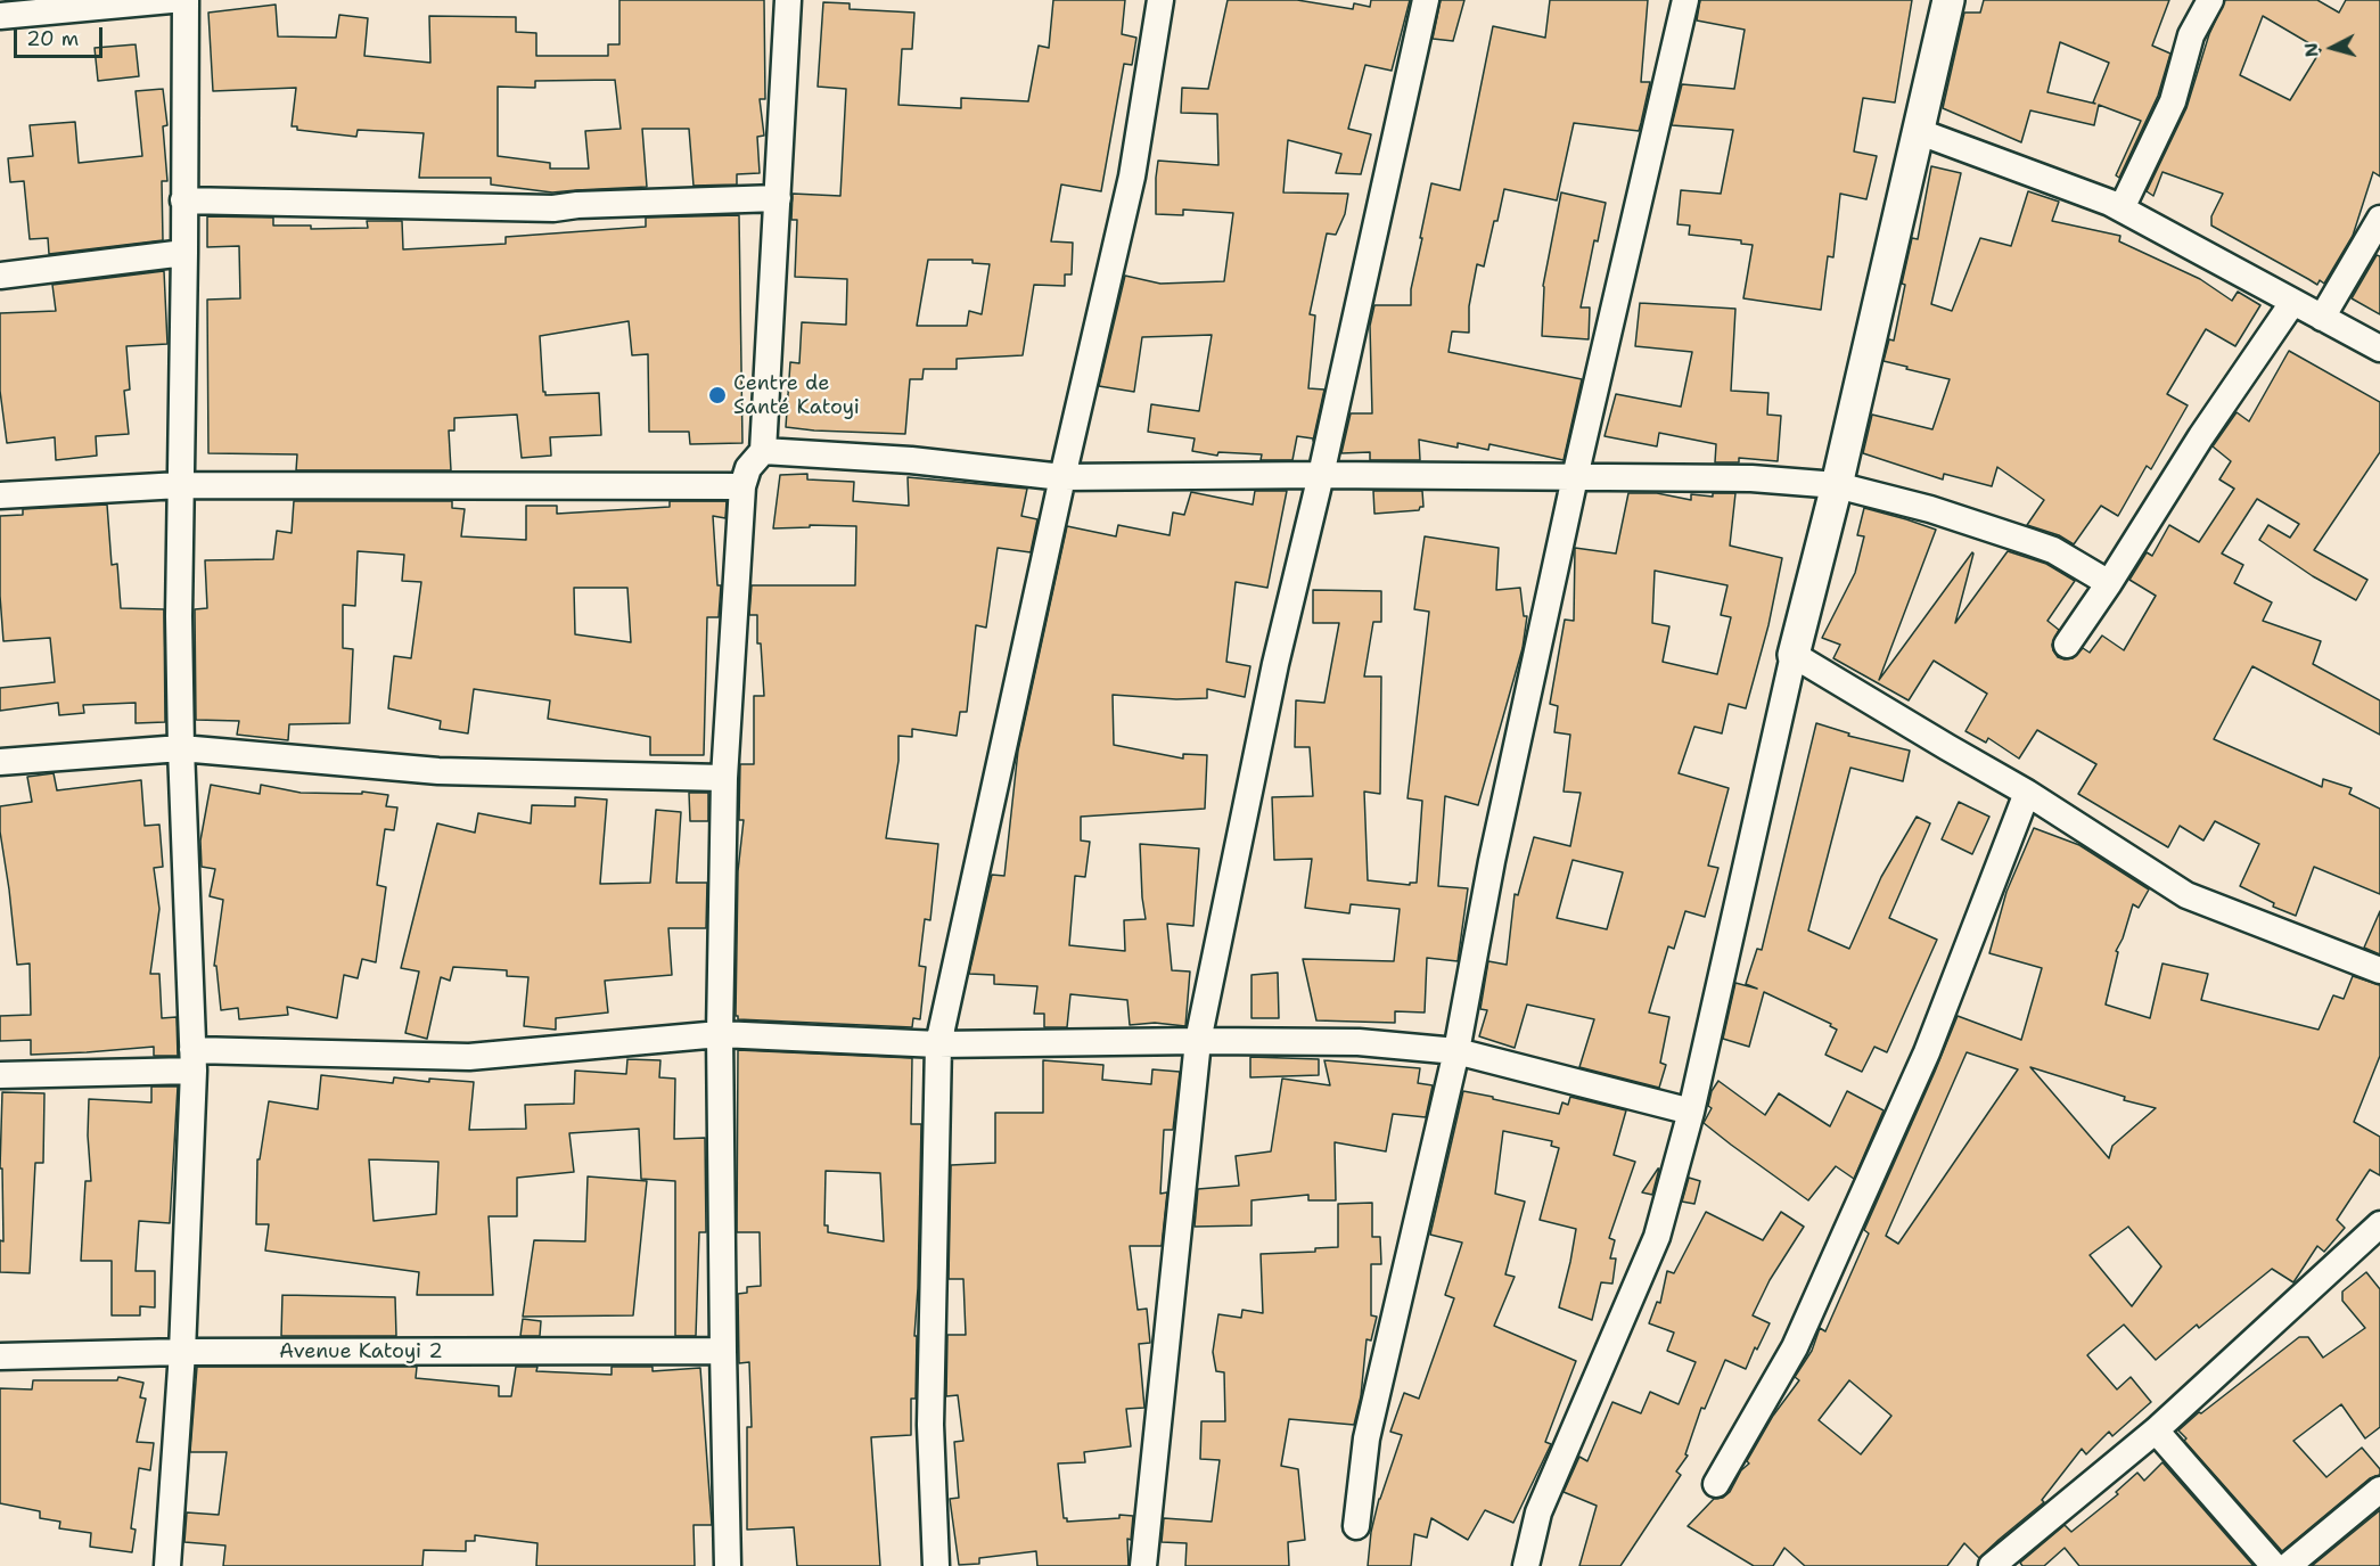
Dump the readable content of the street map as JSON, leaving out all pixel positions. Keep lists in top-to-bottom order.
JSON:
{
  "streets": {
    "street": ["Avenue Katoyi 2"]
  },
  "places": ["Centre de Santé Katoyi"],
  "scale_bar": "20 m",
  "north": "left"
}
